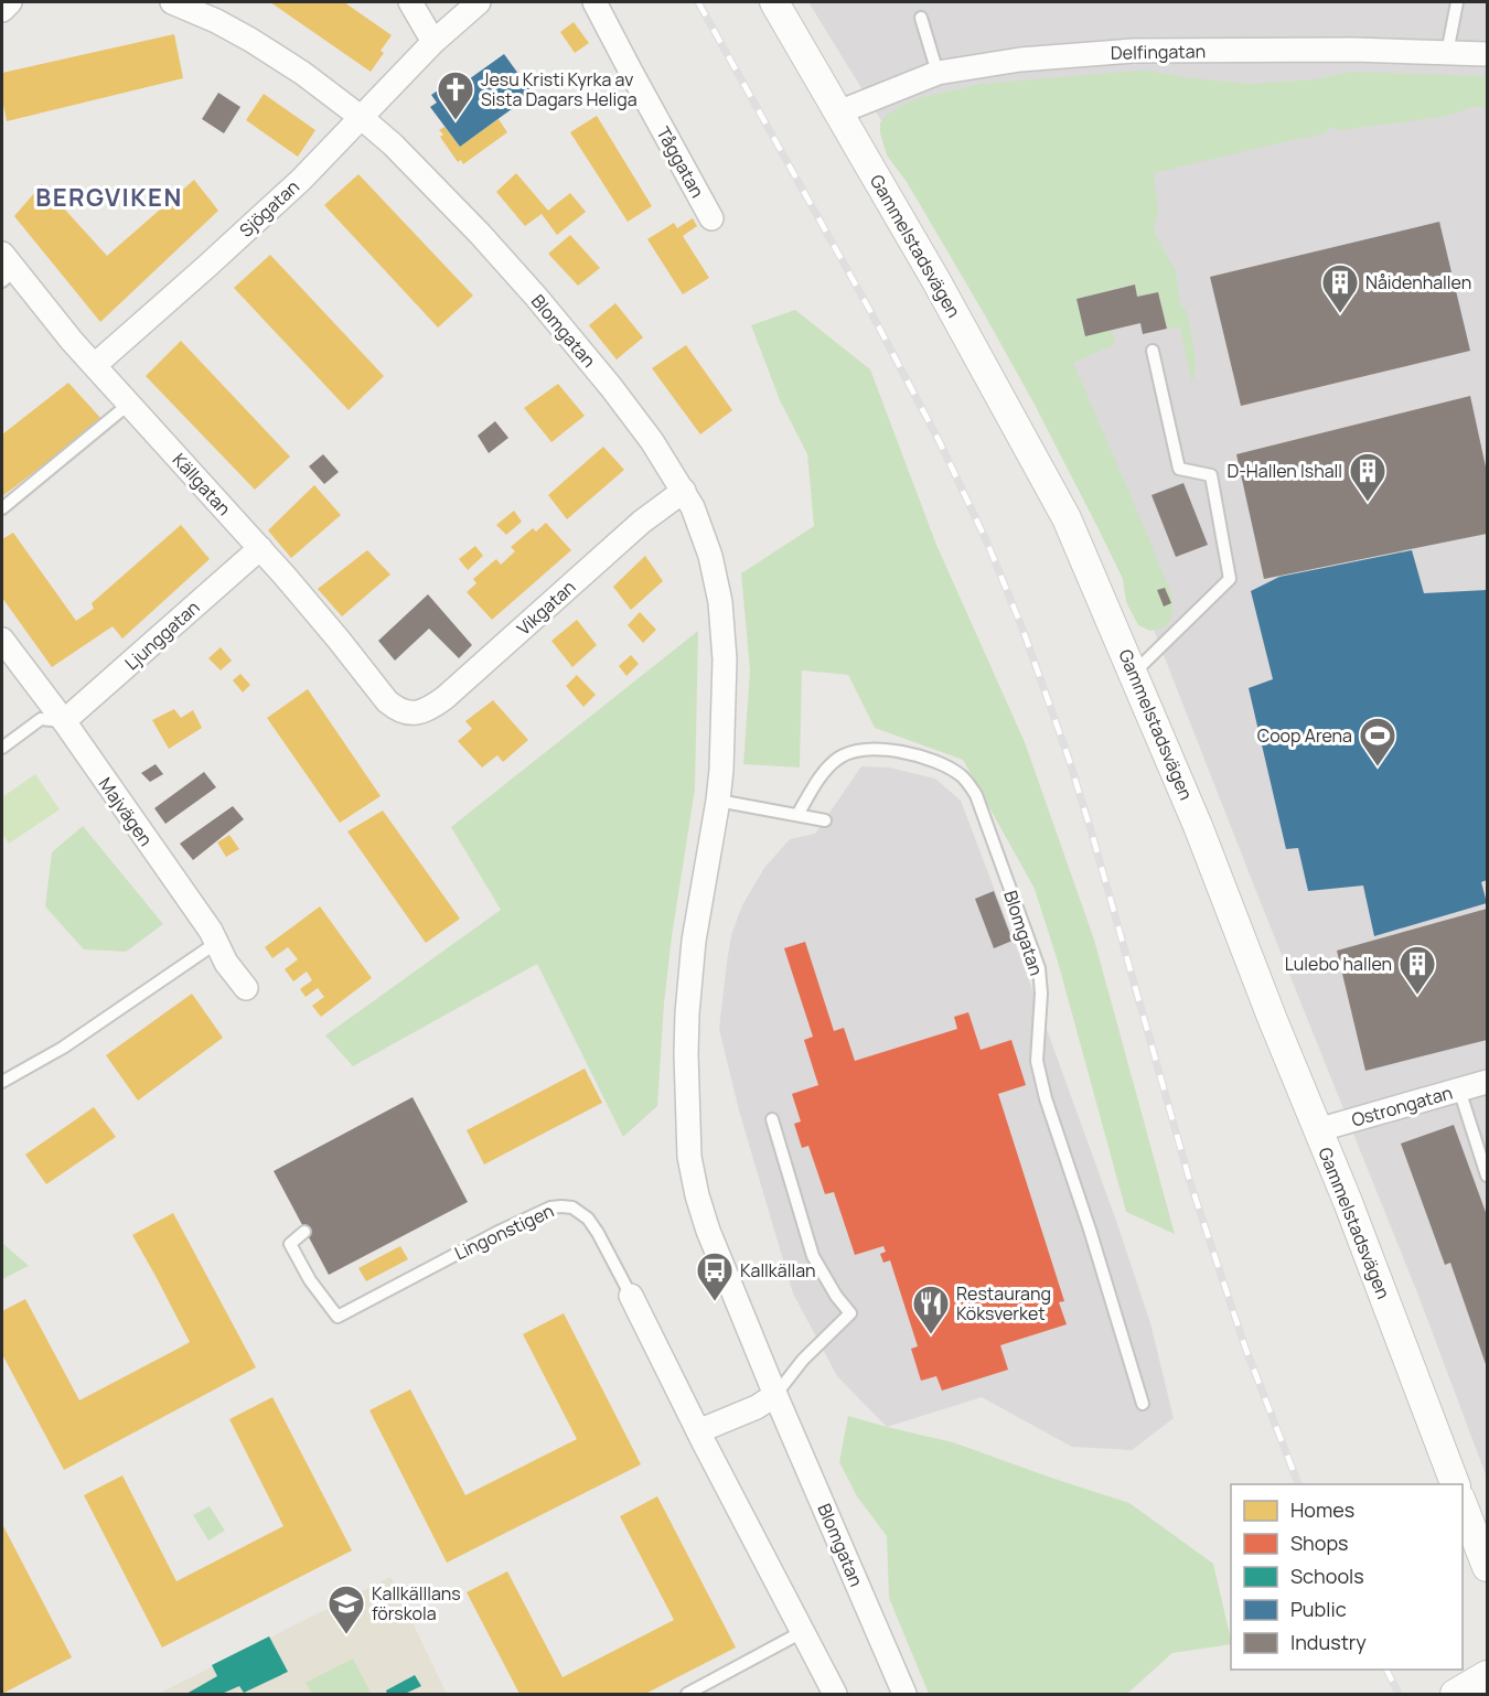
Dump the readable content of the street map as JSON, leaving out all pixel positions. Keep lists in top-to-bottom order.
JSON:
{
  "streets": {
    "street": [
      "Delfingatan",
      "Tåggatan",
      "Sjögatan",
      "Gammelstadsvägen",
      "Blomgatan",
      "Källgatan",
      "Vikgatan",
      "Ljunggatan",
      "Majvägen",
      "Ostrongatan",
      "Lingonstigen"
    ]
  },
  "crossings": [
    ["Delfingatan", "Gammelstadsvägen"],
    ["Sjögatan", "Blomgatan"],
    ["Sjögatan", "Källgatan"],
    ["Gammelstadsvägen", "Ostrongatan"],
    ["Blomgatan", "Vikgatan"],
    ["Källgatan", "Vikgatan"],
    ["Källgatan", "Ljunggatan"],
    ["Ljunggatan", "Majvägen"]
  ],
  "districts": ["BERGVIKEN"],
  "places": {
    "church": ["Jesu Kristi Kyrka av Sista Dagars Heliga"],
    "building": ["Nåidenhallen", "D-Hallen Ishall", "Lulebo hallen"],
    "sports": ["Coop Arena"],
    "bus stop": ["Kallkällan"],
    "restaurant": ["Restaurang Köksverket"],
    "school or university": ["Kallkälllans förskola"]
  },
  "legend": [
    "Homes",
    "Shops",
    "Schools",
    "Public",
    "Industry"
  ]
}
